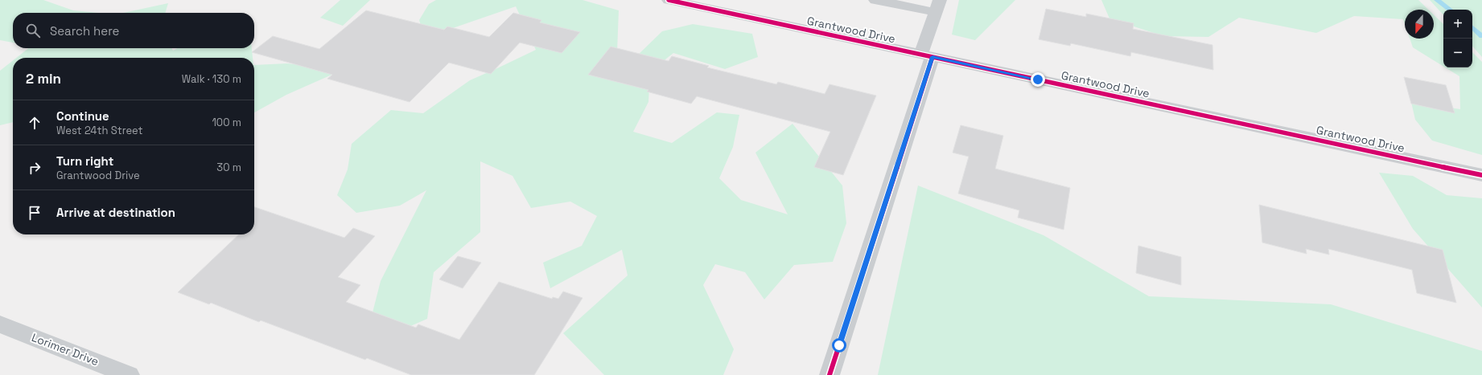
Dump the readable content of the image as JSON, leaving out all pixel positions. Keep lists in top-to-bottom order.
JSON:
{
  "streets": {
    "street": ["Grantwood Drive", "Lorimer Drive"]
  },
  "north": "bottom",
  "page": {
    "map_buttons": ["+", "−"],
    "search": "Search here",
    "heading": ["2 min", "Walk · 130 m"],
    "list": [
      ["Continue", "West 24th Street", "100 m"],
      ["Turn right", "Grantwood Drive", "30 m"],
      "Arrive at destination"
    ]
  }
}
